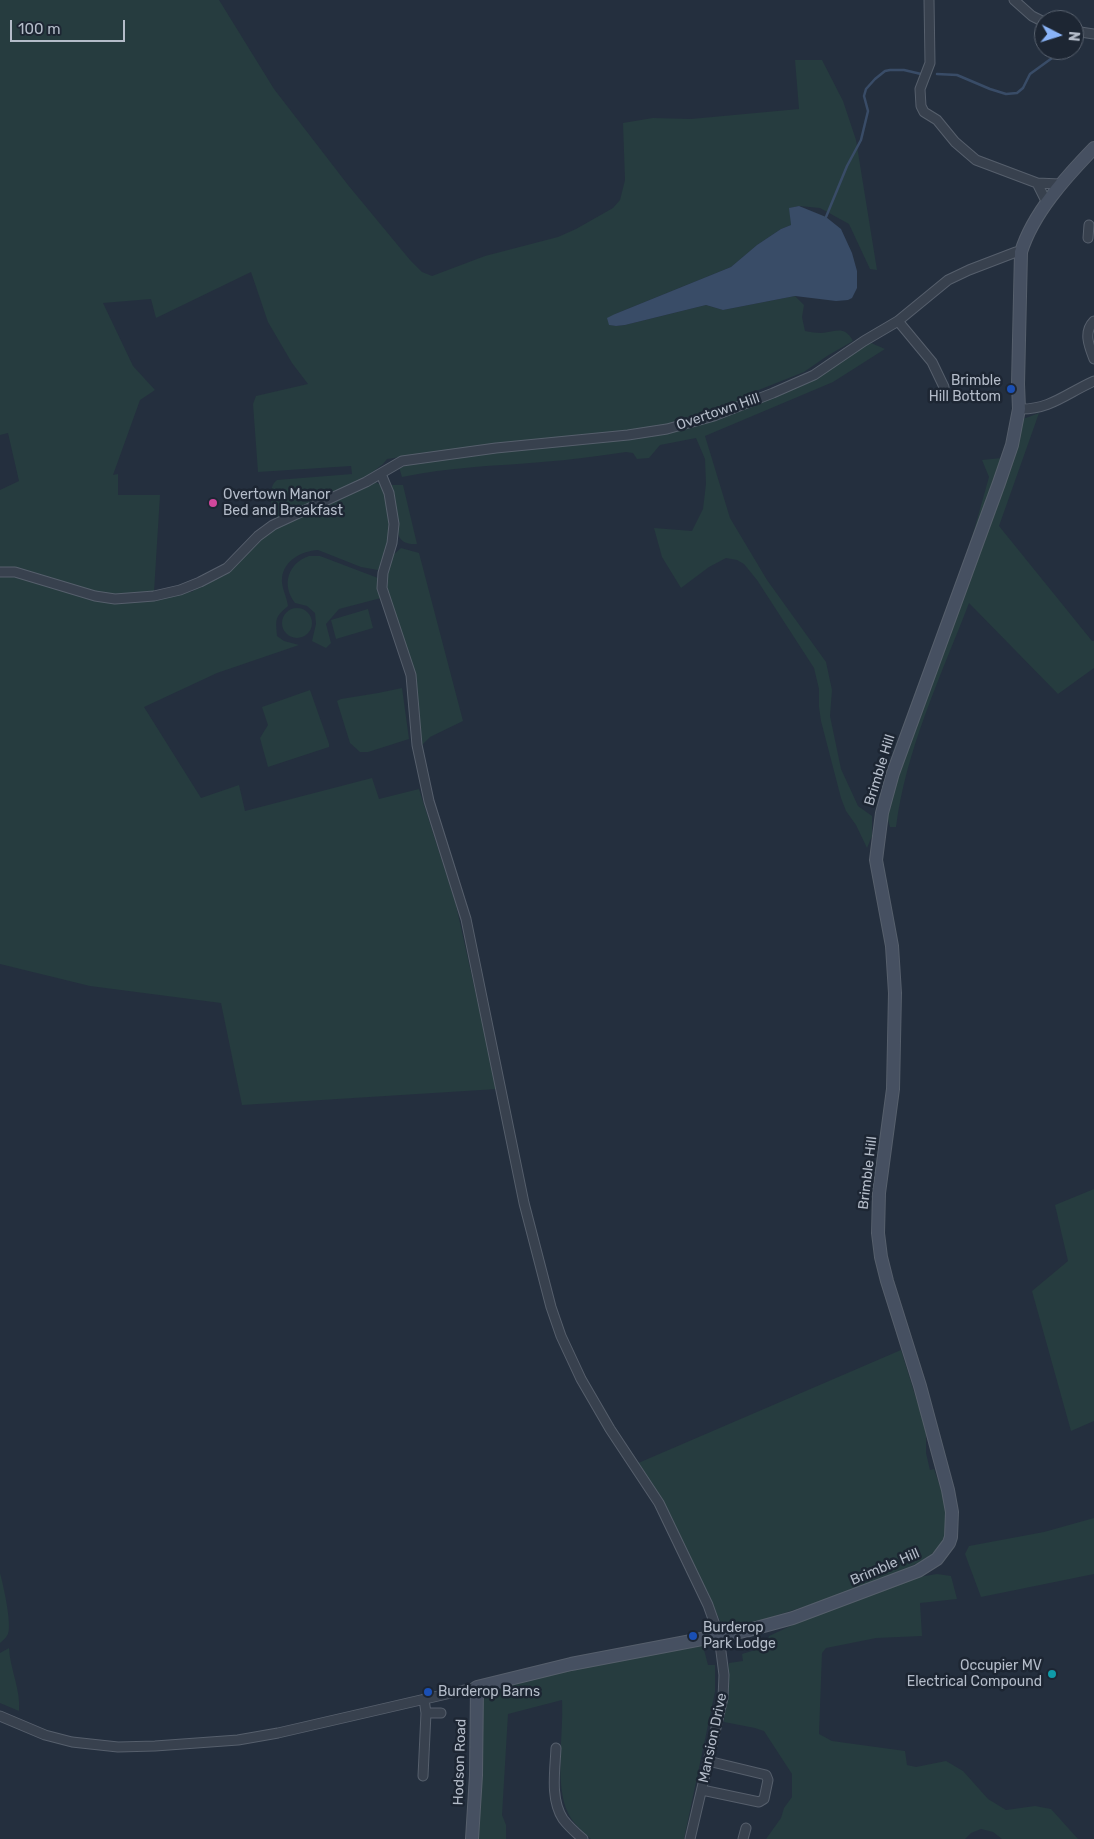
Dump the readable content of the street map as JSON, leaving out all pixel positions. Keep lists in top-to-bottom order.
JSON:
{
  "streets": {
    "main road": ["Brimble Hill", "Hodson Road"],
    "street": ["Overtown Hill", "Mansion Drive"]
  },
  "crossings": [
    ["Overtown Hill", "Brimble Hill"],
    ["Overtown Hill", "Mansion Drive"],
    ["Brimble Hill", "Mansion Drive"],
    ["Brimble Hill", "Hodson Road"]
  ],
  "places": [
    "Brimble Hill Bottom",
    "Overtown Manor Bed and Breakfast",
    "Burderop Park Lodge",
    "Occupier MV Electrical Compound",
    "Burderop Barns"
  ],
  "scale_bar": "100 m",
  "north": "right"
}
